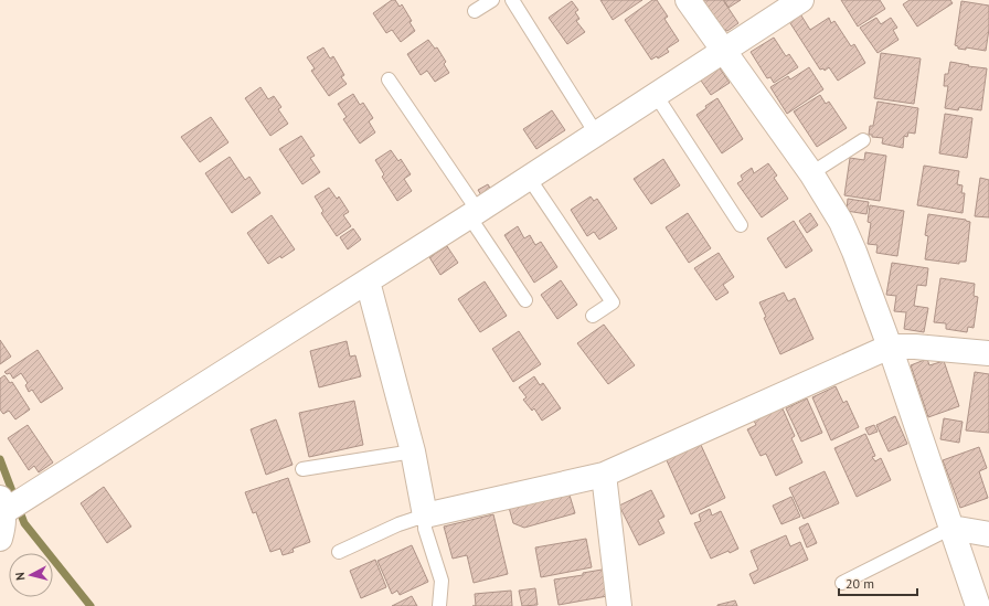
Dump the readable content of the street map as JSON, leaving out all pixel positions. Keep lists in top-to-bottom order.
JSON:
{
  "scale_bar": "20 m",
  "north": "left"
}
